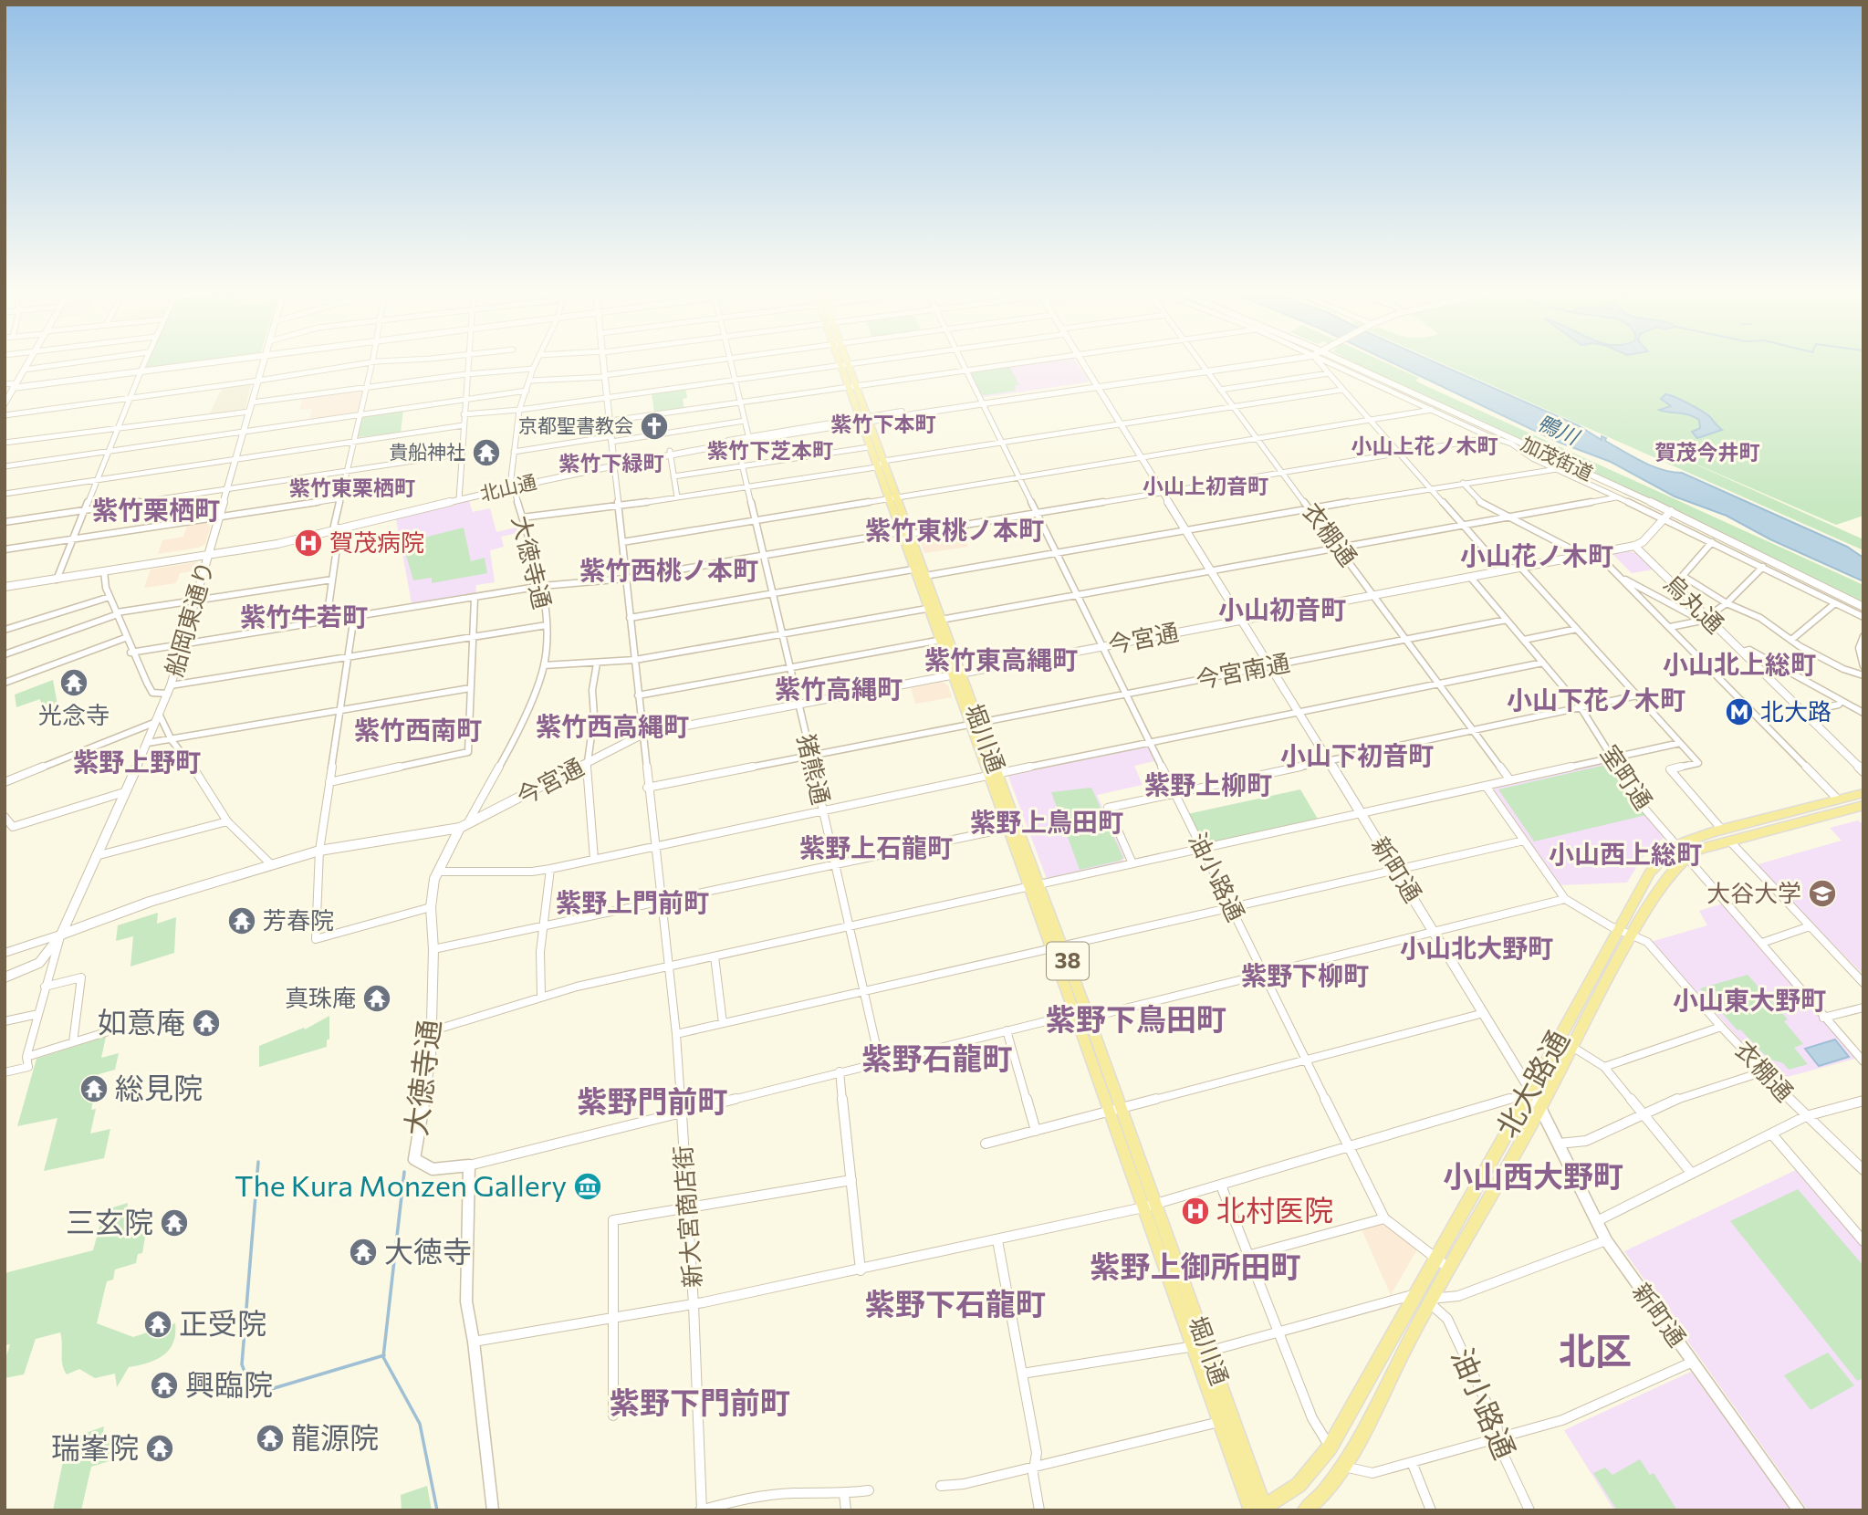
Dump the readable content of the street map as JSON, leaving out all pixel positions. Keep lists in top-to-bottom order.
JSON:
{
  "streets": {
    "main road": ["堀川通", "38", "北大路通"],
    "street": [
      "加茂街道",
      "北山通",
      "衣棚通",
      "大徳寺通",
      "烏丸通",
      "船岡東通り",
      "今宮通",
      "今宮南通",
      "猪熊通",
      "室町通",
      "新町通",
      "油小路通",
      "新大宮商店街"
    ]
  },
  "crossings": [
    ["加茂街道", "今宮通"],
    ["北山通", "衣棚通"],
    ["北山通", "大徳寺通"],
    ["北山通", "船岡東通り"],
    ["北山通", "堀川通"],
    ["北山通", "猪熊通"],
    ["北山通", "新町通"],
    ["北山通", "油小路通"],
    ["北山通", "新大宮商店街"],
    ["衣棚通", "今宮通"],
    ["衣棚通", "今宮南通"],
    ["衣棚通", "北大路通"],
    ["大徳寺通", "今宮通"],
    ["烏丸通", "今宮通"],
    ["船岡東通り", "今宮通"],
    ["今宮通", "堀川通"],
    ["今宮通", "猪熊通"],
    ["今宮通", "室町通"],
    ["今宮通", "新町通"],
    ["今宮通", "油小路通"],
    ["今宮通", "新大宮商店街"],
    ["今宮南通", "堀川通"],
    ["今宮南通", "猪熊通"],
    ["今宮南通", "室町通"],
    ["今宮南通", "新町通"],
    ["今宮南通", "油小路通"],
    ["今宮南通", "新大宮商店街"],
    ["堀川通", "北大路通"],
    ["室町通", "北大路通"],
    ["新町通", "北大路通"],
    ["油小路通", "北大路通"]
  ],
  "districts": [
    "紫竹下本町",
    "小山上花ノ木町",
    "紫竹下芝本町",
    "賀茂今井町",
    "紫竹下緑町",
    "小山上初音町",
    "紫竹東栗栖町",
    "紫竹栗栖町",
    "紫竹東桃ノ本町",
    "小山花ノ木町",
    "紫竹西桃ノ本町",
    "小山初音町",
    "紫竹牛若町",
    "紫竹東高縄町",
    "小山北上総町",
    "紫竹高縄町",
    "小山下花ノ木町",
    "紫竹西高縄町",
    "紫竹西南町",
    "小山下初音町",
    "紫野上野町",
    "紫野上柳町",
    "紫野上鳥田町",
    "紫野上石龍町",
    "小山西上総町",
    "紫野上門前町",
    "小山北大野町",
    "紫野下柳町",
    "小山東大野町",
    "紫野下鳥田町",
    "紫野石龍町",
    "紫野門前町",
    "小山西大野町",
    "紫野上御所田町",
    "紫野下石龍町",
    "北区",
    "紫野下門前町"
  ],
  "water": ["鴨川"],
  "places": {
    "church": ["京都聖書教会"],
    "temple": [
      "貴船神社",
      "光念寺",
      "芳春院",
      "真珠庵",
      "如意庵",
      "総見院",
      "三玄院",
      "大徳寺",
      "正受院",
      "興臨院",
      "龍源院",
      "瑞峯院"
    ],
    "hospital": ["賀茂病院", "北村医院"],
    "metro station": ["北大路"],
    "school or university": ["大谷大学"],
    "museum": ["The Kura Monzen Gallery"]
  }
}
